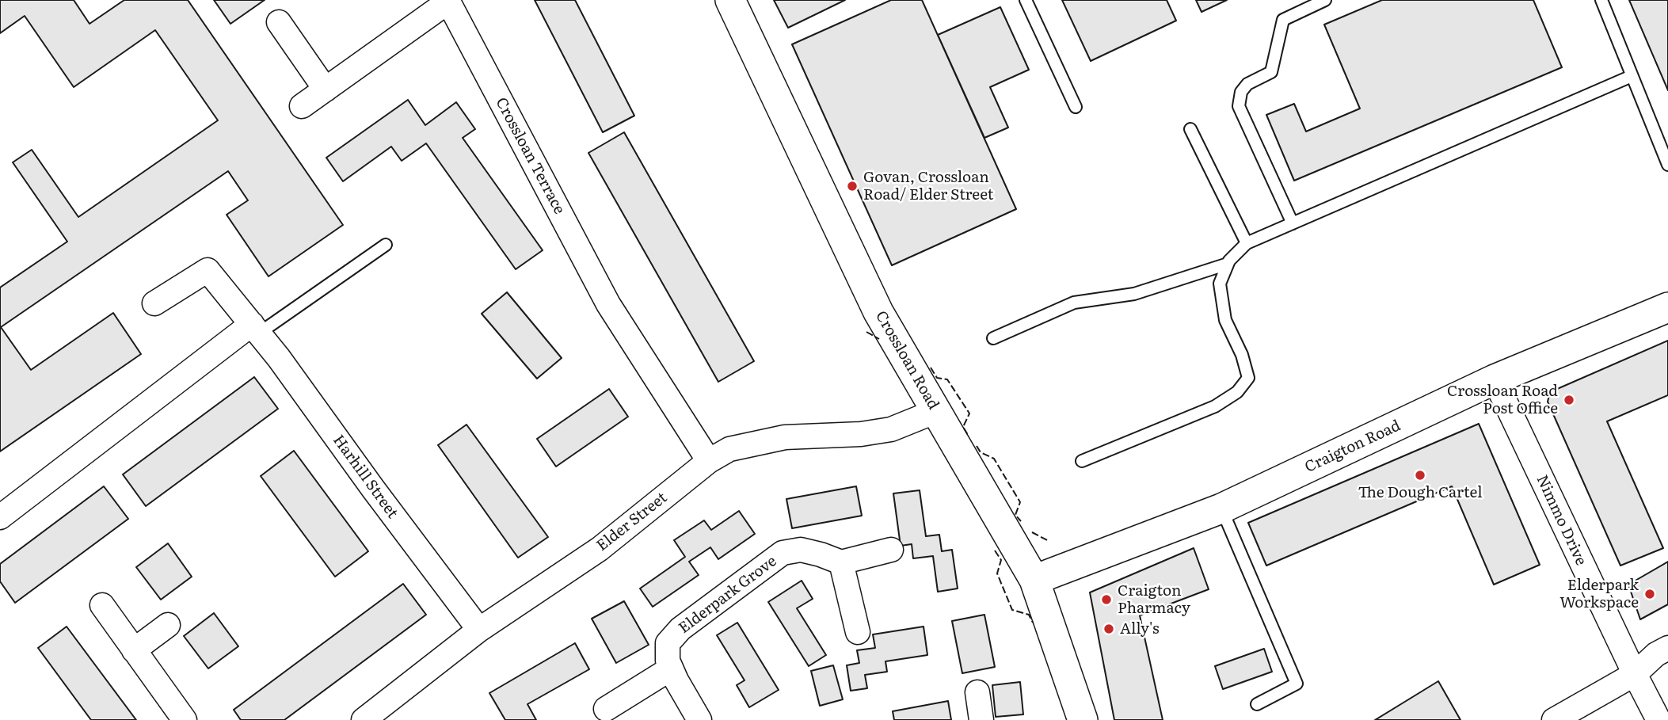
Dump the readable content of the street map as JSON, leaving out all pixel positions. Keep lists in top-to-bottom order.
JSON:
{
  "streets": {
    "street": [
      "Crossloan Terrace",
      "Crossloan Road",
      "Craigton Road",
      "Harhill Street",
      "Nimmo Drive",
      "Elder Street",
      "Elderpark Grove"
    ]
  },
  "crossings": [
    ["Crossloan Terrace", "Elder Street"],
    ["Crossloan Road", "Craigton Road"],
    ["Crossloan Road", "Elder Street"],
    ["Craigton Road", "Nimmo Drive"],
    ["Harhill Street", "Elder Street"]
  ],
  "places": [
    "Govan, Crossloan Road/ Elder Street",
    "Crossloan Road Post Office",
    "The Dough Cartel",
    "Elderpark Workspace",
    "Craigton Pharmacy",
    "Ally's"
  ]
}
